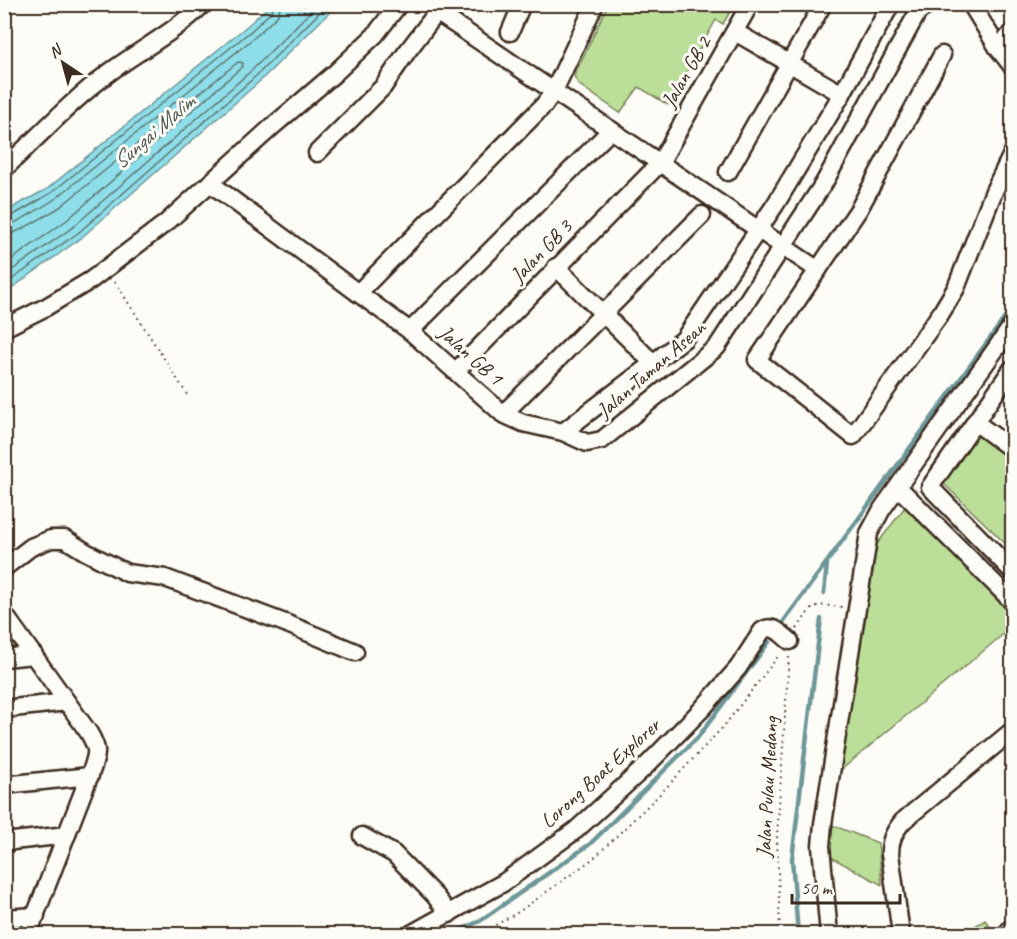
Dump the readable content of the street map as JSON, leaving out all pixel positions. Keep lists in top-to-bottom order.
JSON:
{
  "streets": {
    "street": [
      "Jalan GB 2",
      "Jalan GB 3",
      "Jalan GB 1",
      "Jalan Taman Asean",
      "Lorong Boat Explorer"
    ],
    "path": ["Jalan Pulau Medang"]
  },
  "crossings": [
    ["Jalan GB 2", "Jalan GB 3"],
    ["Jalan GB 3", "Jalan GB 1"],
    ["Jalan GB 1", "Jalan Taman Asean"],
    ["Lorong Boat Explorer", "Jalan Pulau Medang"]
  ],
  "water": ["Sungai Malim"],
  "scale_bar": "50 m",
  "north": "top left"
}
